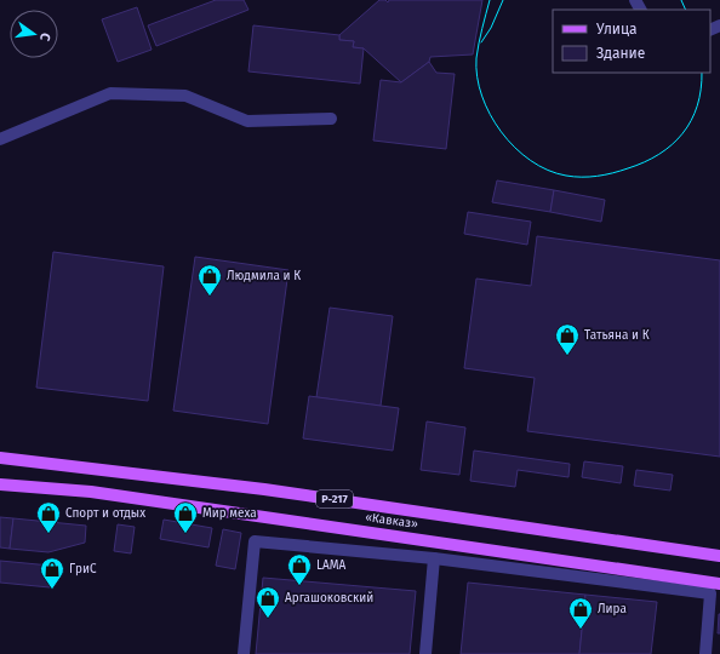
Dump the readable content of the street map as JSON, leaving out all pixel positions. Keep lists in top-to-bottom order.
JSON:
{
  "streets": {
    "main road": ["Р-217", "«Кавказ»"]
  },
  "places": {
    "shop": [
      "Людмила и К",
      "Татьяна и К",
      "Спорт и отдых",
      "Мир меха",
      "LAMA",
      "ГриС",
      "Аргашоковский",
      "Лира"
    ]
  },
  "legend": ["Улица", "Здание"],
  "north": "right"
}
